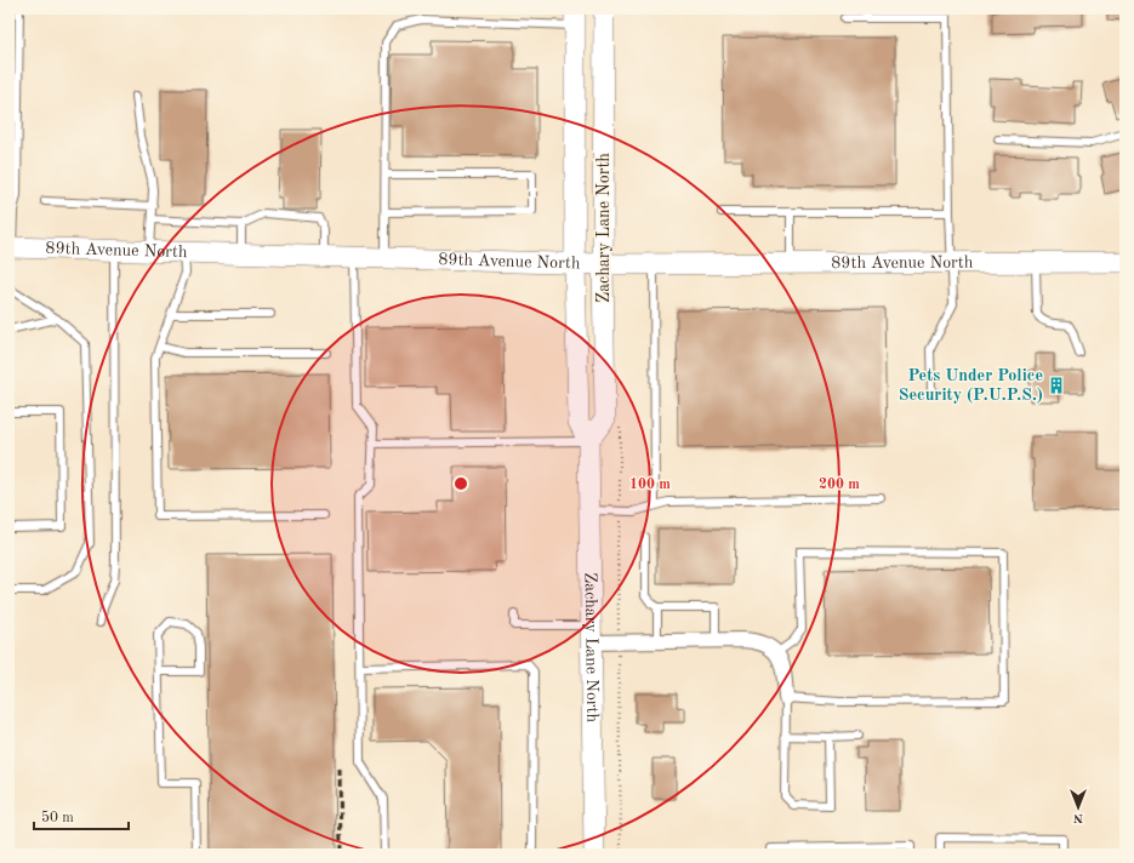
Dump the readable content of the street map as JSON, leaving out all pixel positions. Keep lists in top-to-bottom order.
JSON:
{
  "streets": {
    "main road": ["Zachary Lane North", "89th Avenue North"]
  },
  "crossings": [
    ["Zachary Lane North", "89th Avenue North"]
  ],
  "places": {
    "building": ["Pets Under Police Security (P.U.P.S.)"]
  },
  "scale_bar": "50 m",
  "north": "bottom",
  "rings": ["100 m", "200 m"]
}
